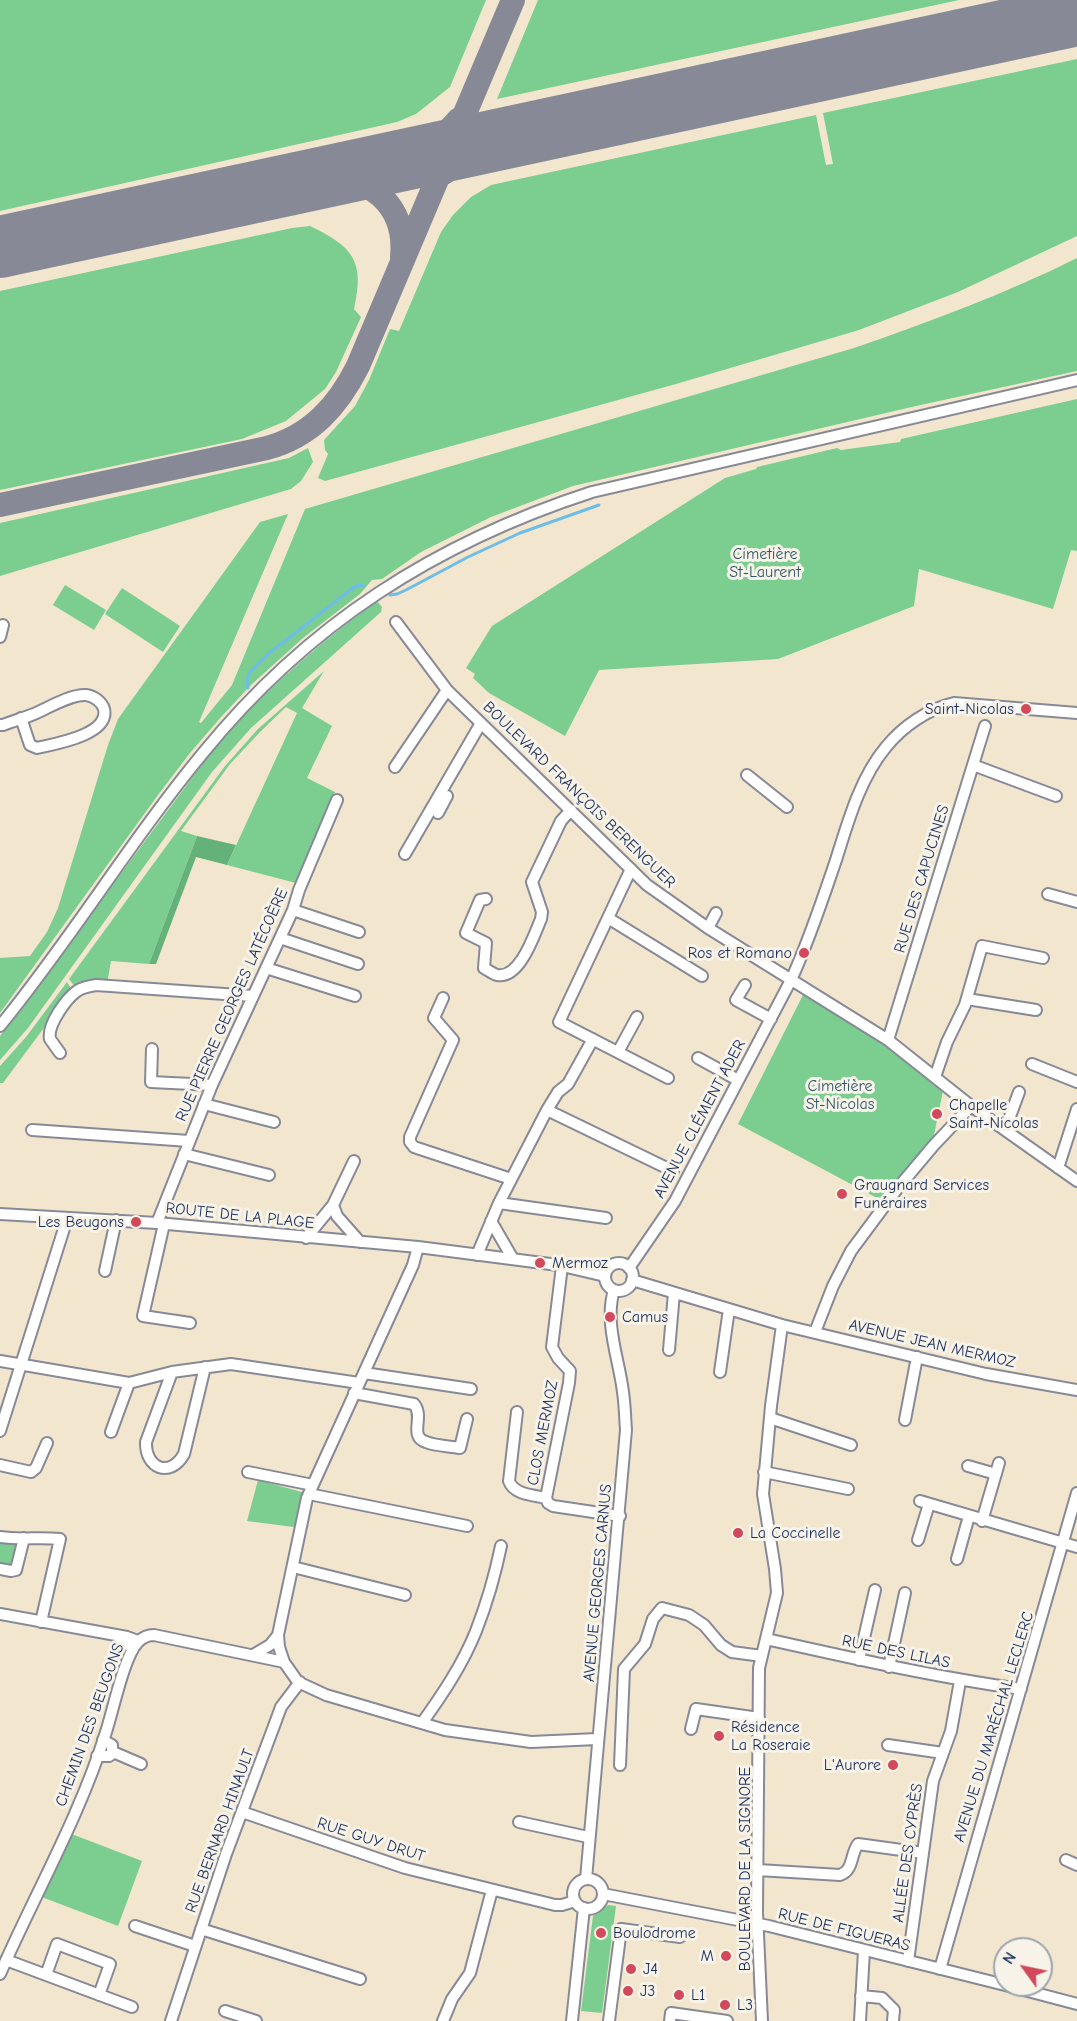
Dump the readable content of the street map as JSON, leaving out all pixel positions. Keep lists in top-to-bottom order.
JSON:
{
  "streets": {
    "street": [
      "BOULEVARD FRANÇOIS BERENGUER",
      "RUE DES CAPUCINES",
      "RUE PIERRE GEORGES LATÉCOÈRE",
      "AVENUE CLÉMENT ADER",
      "ROUTE DE LA PLAGE",
      "AVENUE JEAN MERMOZ",
      "CLOS MERMOZ",
      "AVENUE GEORGES CARNUS",
      "RUE DES LILAS",
      "CHEMIN DES BEUGONS",
      "AVENUE DU MARÉCHAL LECLERC",
      "RUE BERNARD HINAULT",
      "RUE GUY DRUT",
      "ALLÉE DES CYPRÈS",
      "BOULEVARD DE LA SIGNORE",
      "RUE DE FIGUERAS"
    ]
  },
  "crossings": [
    ["BOULEVARD FRANÇOIS BERENGUER", "RUE DES CAPUCINES"],
    ["BOULEVARD FRANÇOIS BERENGUER", "AVENUE CLÉMENT ADER"],
    ["RUE PIERRE GEORGES LATÉCOÈRE", "ROUTE DE LA PLAGE"],
    ["AVENUE CLÉMENT ADER", "ROUTE DE LA PLAGE"],
    ["AVENUE CLÉMENT ADER", "AVENUE GEORGES CARNUS"],
    ["ROUTE DE LA PLAGE", "CLOS MERMOZ"],
    ["ROUTE DE LA PLAGE", "AVENUE GEORGES CARNUS"],
    ["AVENUE JEAN MERMOZ", "BOULEVARD DE LA SIGNORE"],
    ["CLOS MERMOZ", "AVENUE GEORGES CARNUS"],
    ["AVENUE GEORGES CARNUS", "RUE GUY DRUT"],
    ["AVENUE GEORGES CARNUS", "RUE DE FIGUERAS"],
    ["RUE DES LILAS", "AVENUE DU MARÉCHAL LECLERC"],
    ["RUE DES LILAS", "ALLÉE DES CYPRÈS"],
    ["RUE DES LILAS", "BOULEVARD DE LA SIGNORE"],
    ["AVENUE DU MARÉCHAL LECLERC", "RUE DE FIGUERAS"],
    ["RUE BERNARD HINAULT", "RUE GUY DRUT"],
    ["RUE GUY DRUT", "RUE DE FIGUERAS"],
    ["ALLÉE DES CYPRÈS", "RUE DE FIGUERAS"],
    ["BOULEVARD DE LA SIGNORE", "RUE DE FIGUERAS"]
  ],
  "parks": ["Cimetière St-Laurent", "Cimetière St-Nicolas"],
  "places": [
    "Saint-Nicolas",
    "Ros et Romano",
    "Chapelle Saint-Nicolas",
    "Graugnard Services Funéraires",
    "Les Beugons",
    "Mermoz",
    "Camus",
    "La Coccinelle",
    "Résidence La Roseraie",
    "L'Aurore",
    "Boulodrome",
    "M",
    "J4",
    "J3",
    "L1",
    "L3"
  ],
  "north": "top left"
}
